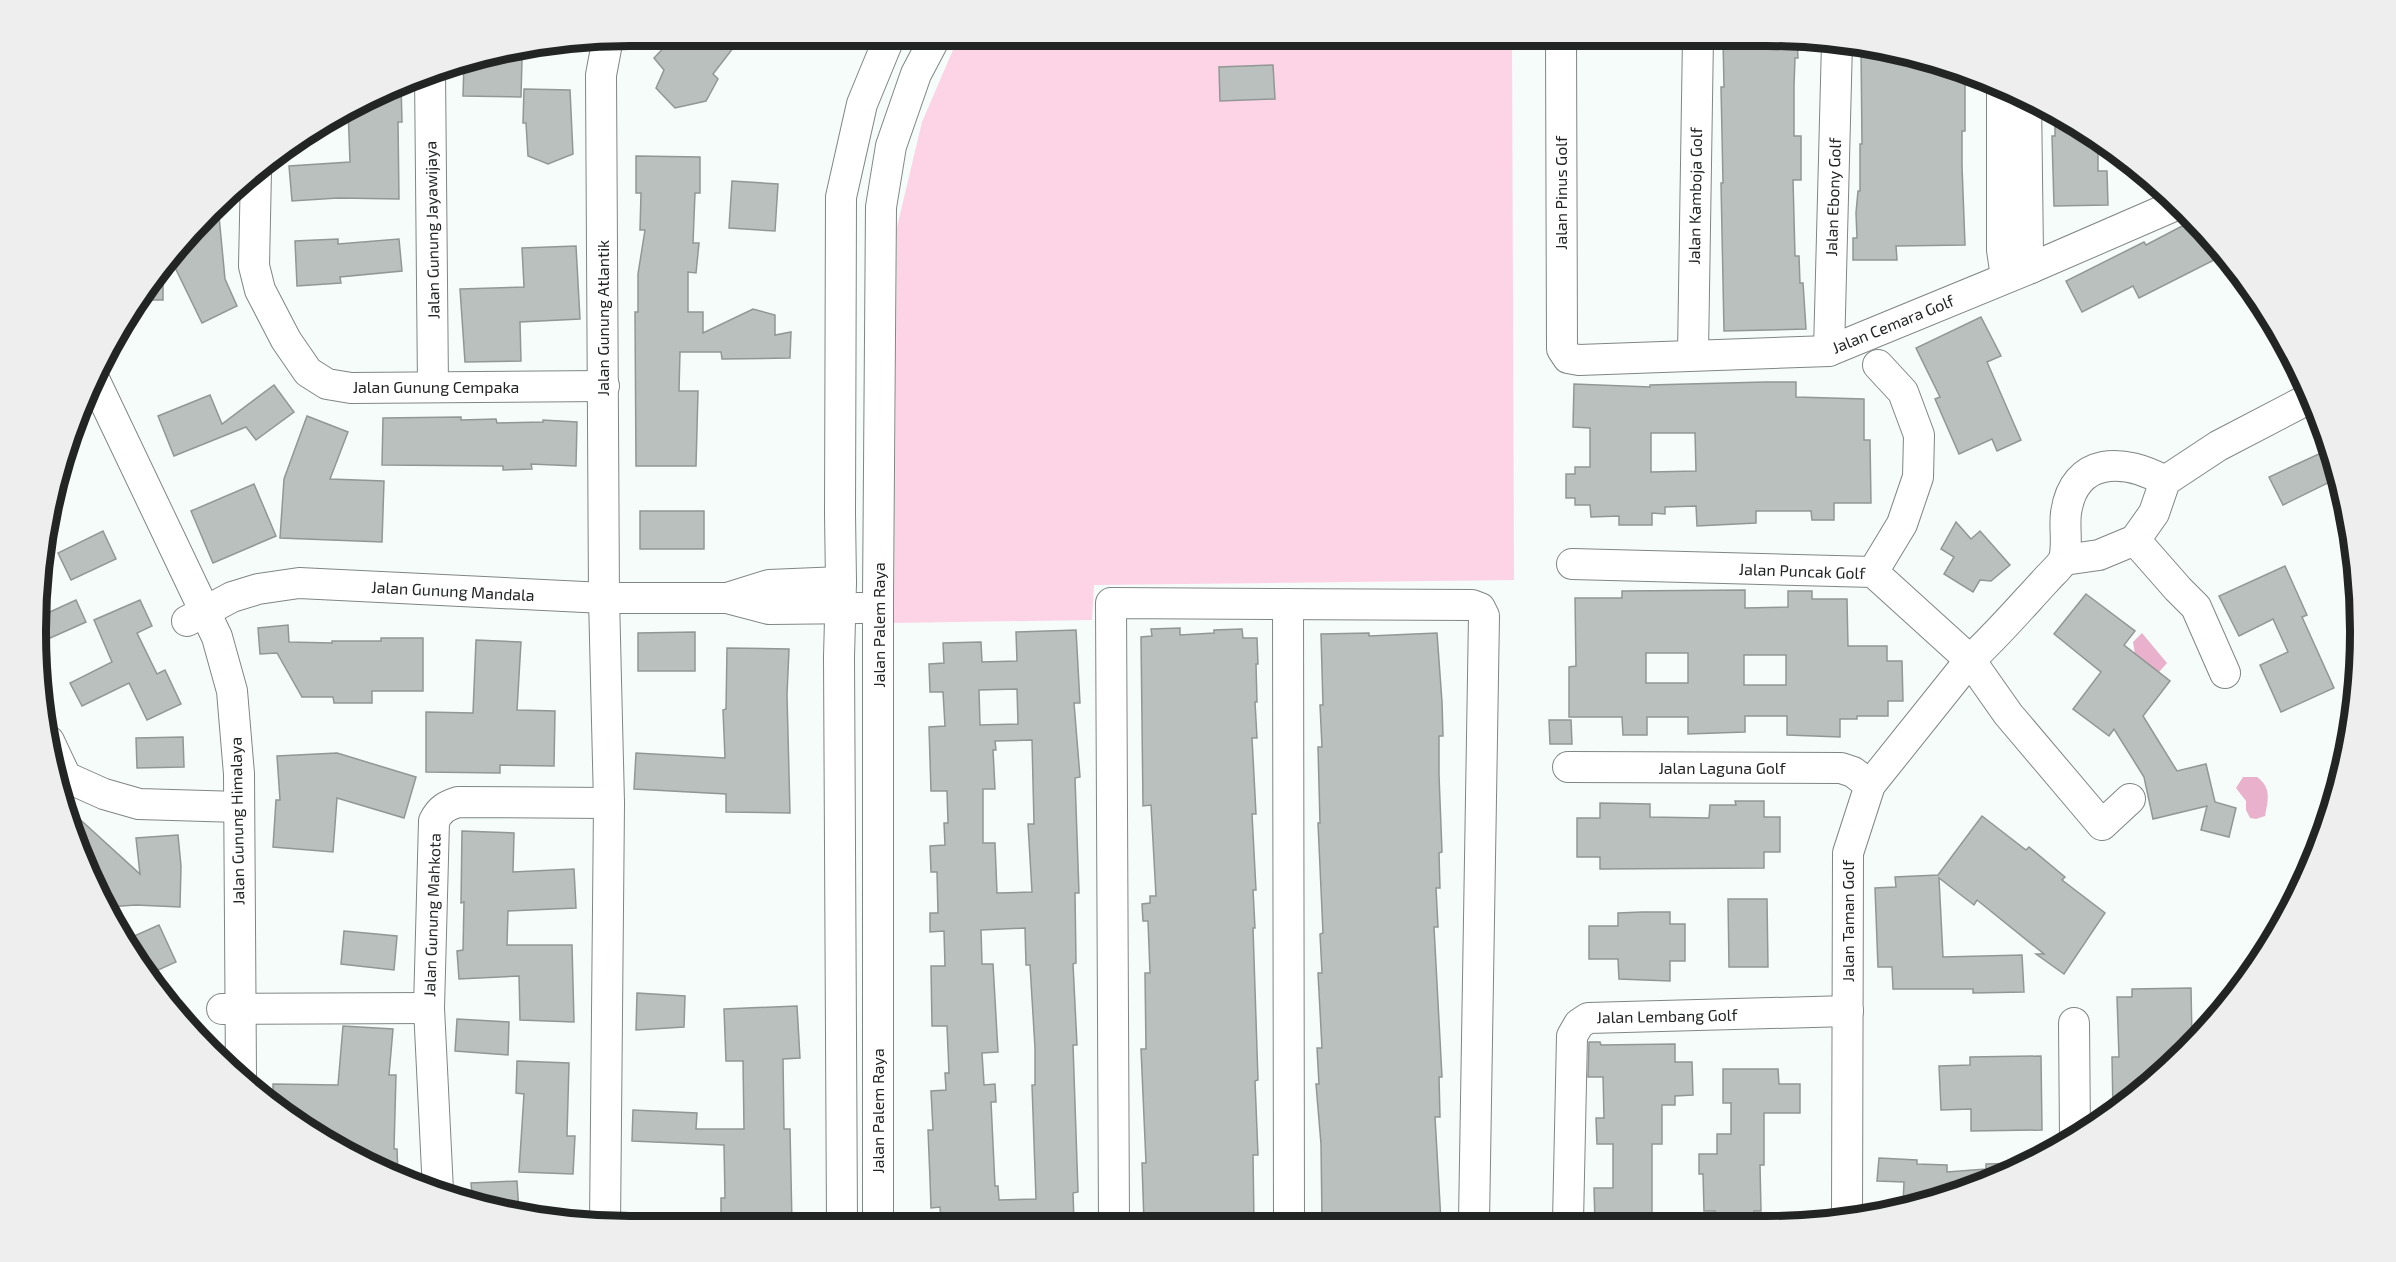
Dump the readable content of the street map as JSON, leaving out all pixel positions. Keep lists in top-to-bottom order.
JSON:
{
  "streets": {
    "street": [
      "Jalan Pinus Golf",
      "Jalan Kamboja Golf",
      "Jalan Ebony Golf",
      "Jalan Gunung Jayawijaya",
      "Jalan Gunung Atlantik",
      "Jalan Cemara Golf",
      "Jalan Gunung Cempaka",
      "Jalan Puncak Golf",
      "Jalan Gunung Mandala",
      "Jalan Palem Raya",
      "Jalan Laguna Golf",
      "Jalan Gunung Himalaya",
      "Jalan Gunung Mahkota",
      "Jalan Taman Golf",
      "Jalan Lembang Golf"
    ]
  },
  "crossings": [
    ["Jalan Pinus Golf", "Jalan Cemara Golf"],
    ["Jalan Kamboja Golf", "Jalan Cemara Golf"],
    ["Jalan Ebony Golf", "Jalan Cemara Golf"],
    ["Jalan Gunung Jayawijaya", "Jalan Gunung Cempaka"],
    ["Jalan Gunung Atlantik", "Jalan Gunung Cempaka"],
    ["Jalan Gunung Atlantik", "Jalan Gunung Mandala"],
    ["Jalan Puncak Golf", "Jalan Taman Golf"],
    ["Jalan Gunung Mandala", "Jalan Palem Raya"],
    ["Jalan Gunung Mandala", "Jalan Gunung Himalaya"],
    ["Jalan Laguna Golf", "Jalan Taman Golf"],
    ["Jalan Taman Golf", "Jalan Lembang Golf"]
  ]
}
